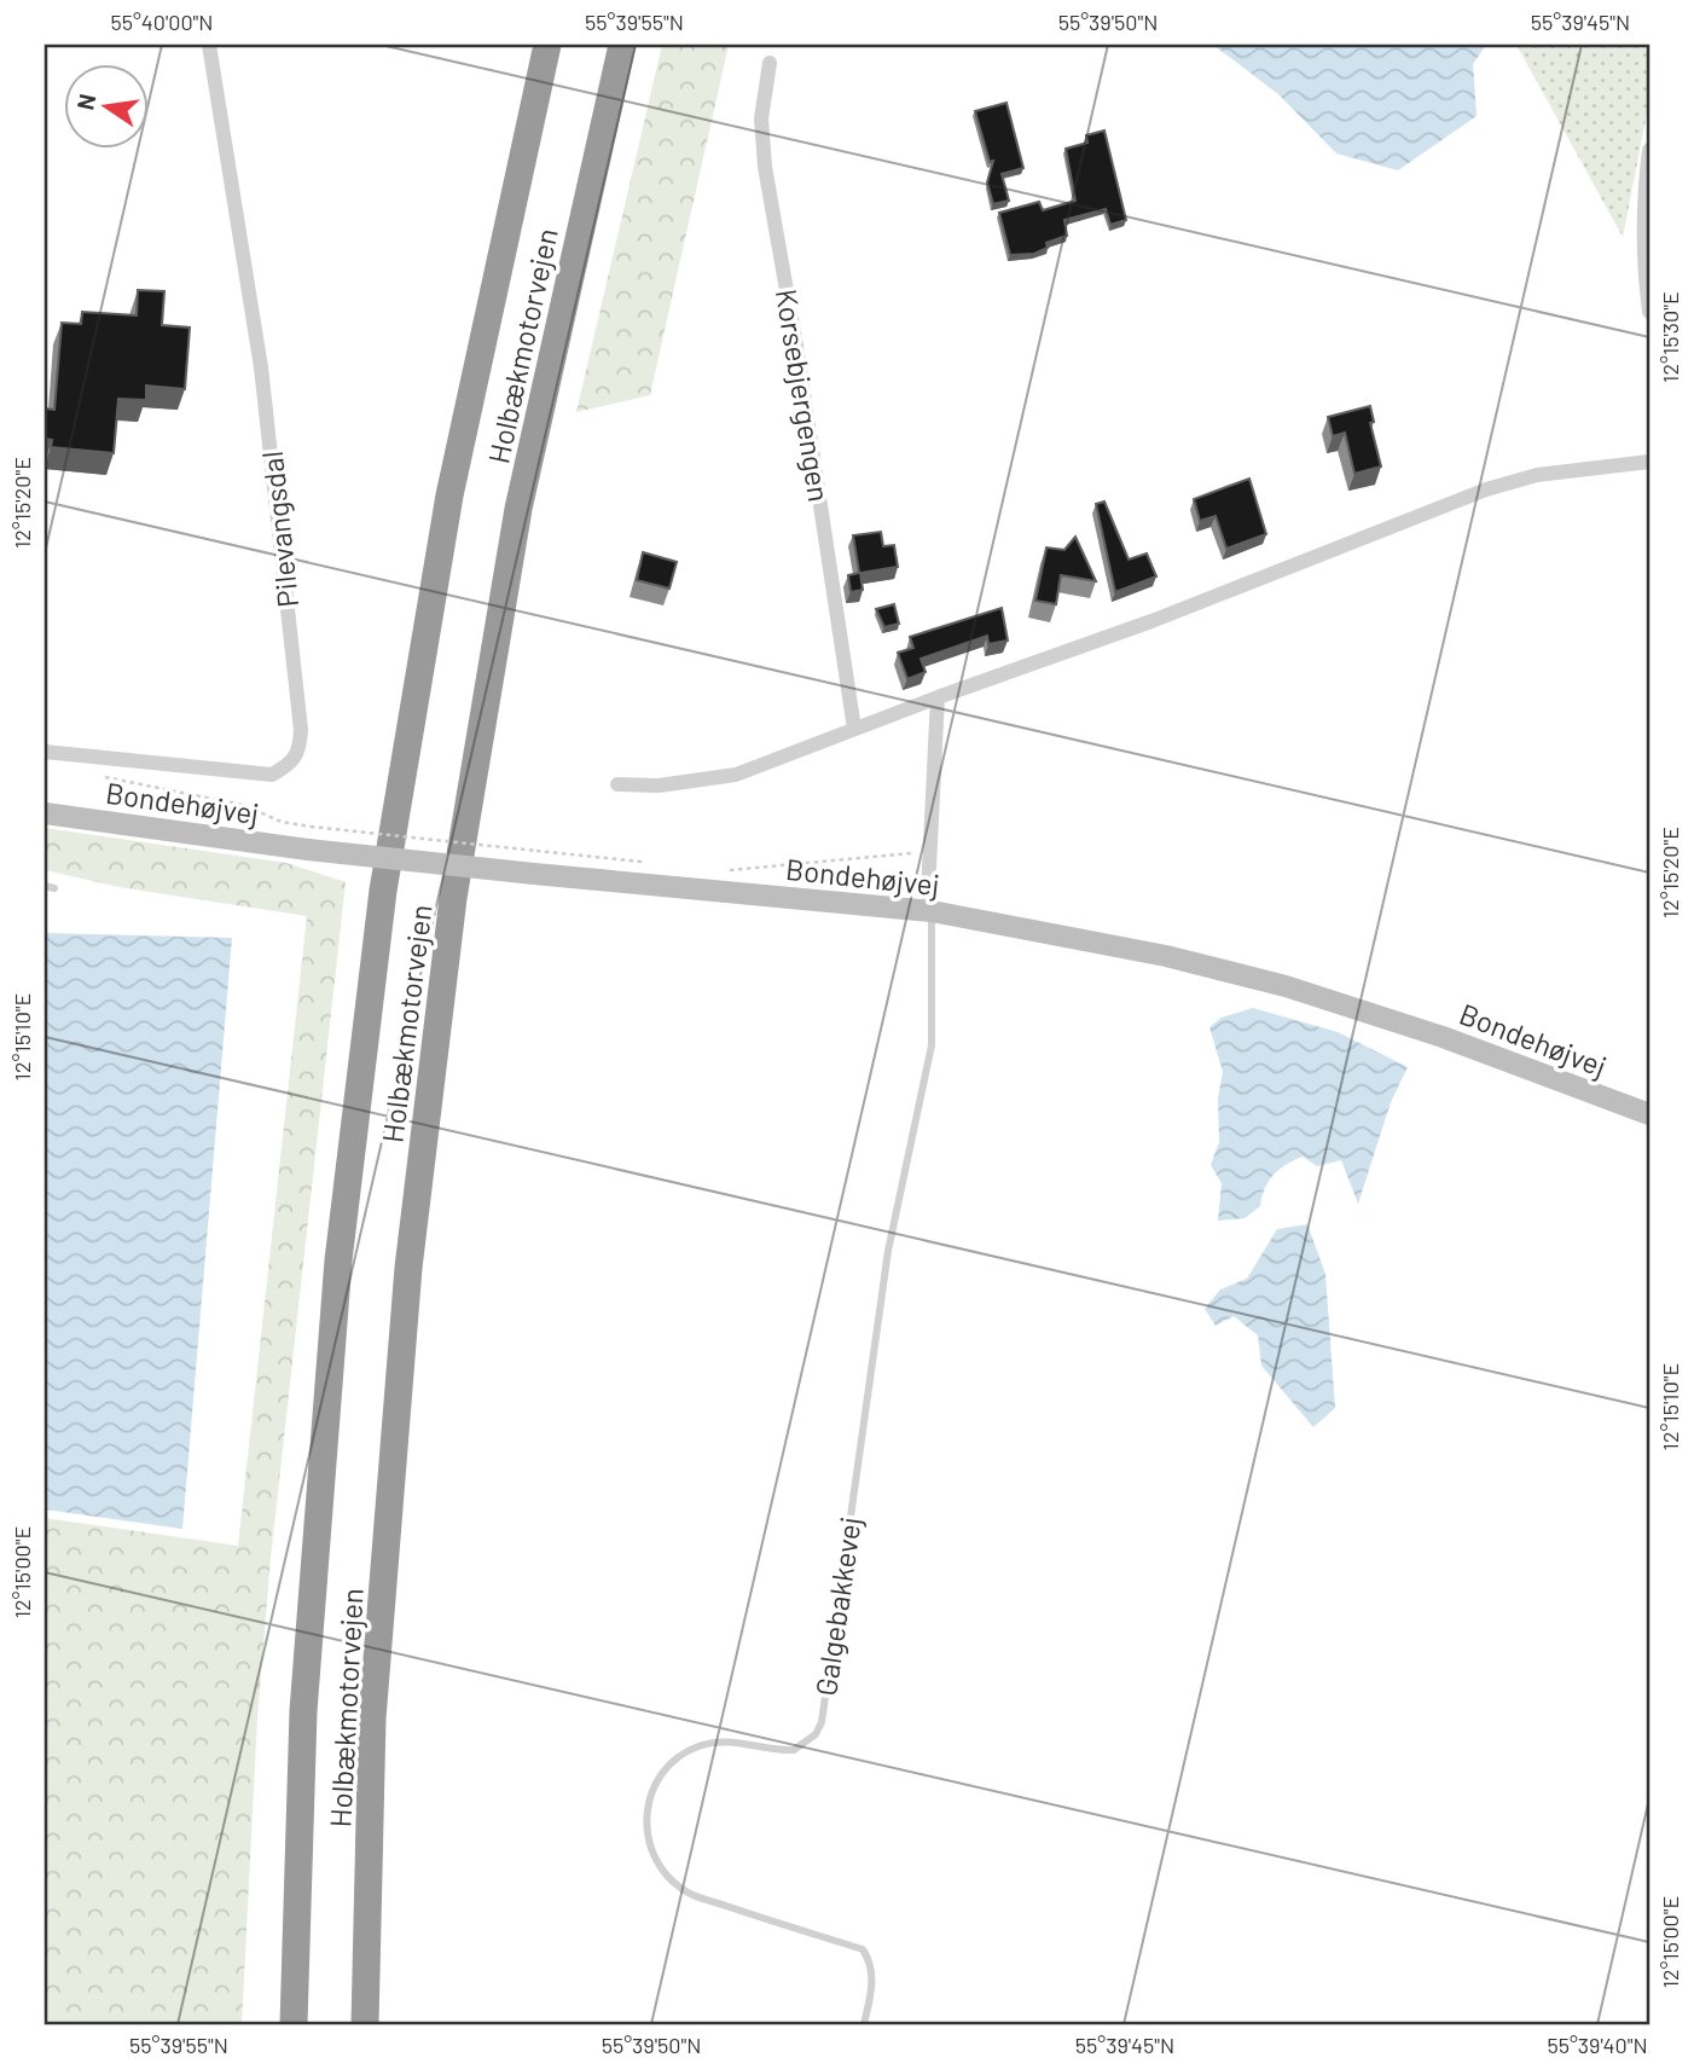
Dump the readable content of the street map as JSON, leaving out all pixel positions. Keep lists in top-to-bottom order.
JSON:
{
  "streets": {
    "highway": ["Holbækmotorvejen"],
    "street": ["Korsebjergengen", "Pilevangsdal", "Bondehøjvej"],
    "lane": ["Galgebakkevej"]
  },
  "crossings": [
    ["Bondehøjvej", "Galgebakkevej"]
  ],
  "north": "left",
  "coordinates": [
    "55°40'00\"N",
    "55°39'55\"N",
    "55°39'50\"N",
    "55°39'45\"N",
    "12°15'30\"E",
    "12°15'20\"E",
    "12°15'10\"E",
    "12°15'00\"E",
    "55°39'40\"N"
  ]
}
